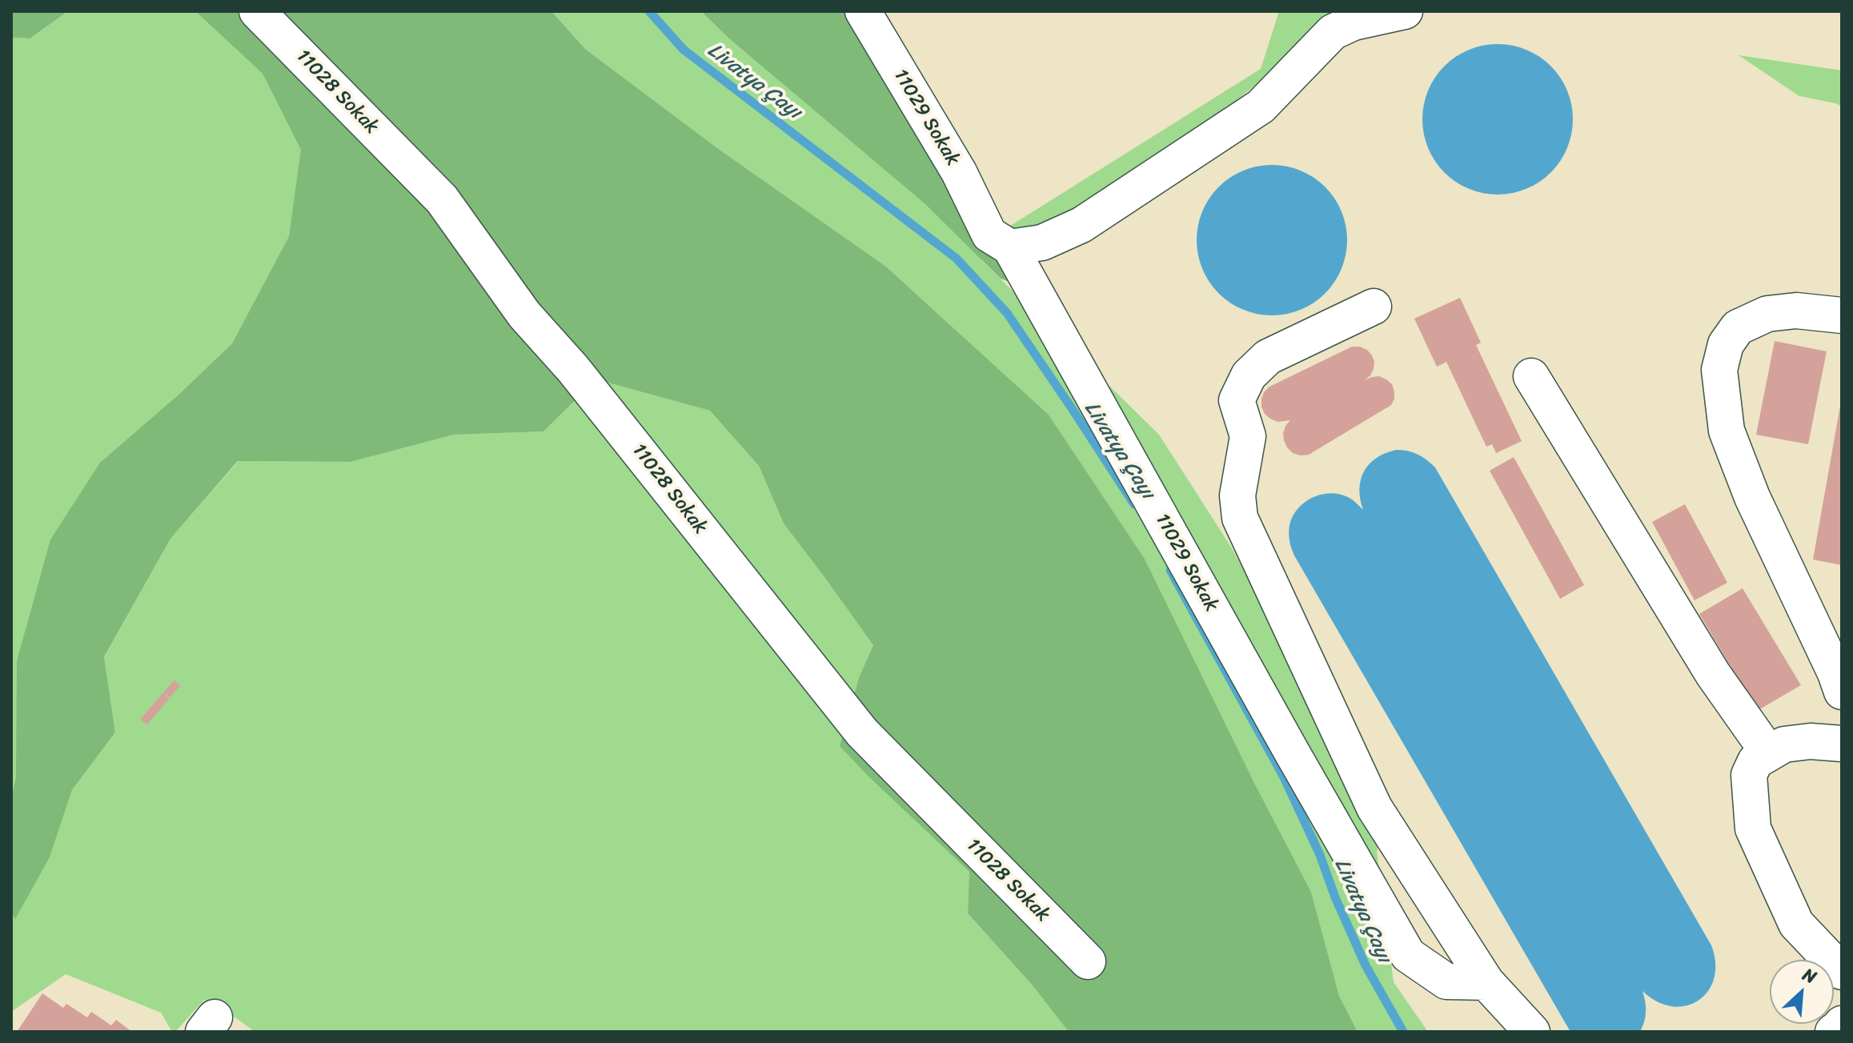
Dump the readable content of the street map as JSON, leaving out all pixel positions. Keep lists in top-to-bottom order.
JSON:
{
  "streets": {
    "lane": ["11028 Sokak", "11029 Sokak"]
  },
  "water": ["Livatya Çayı"],
  "north": "top right"
}
